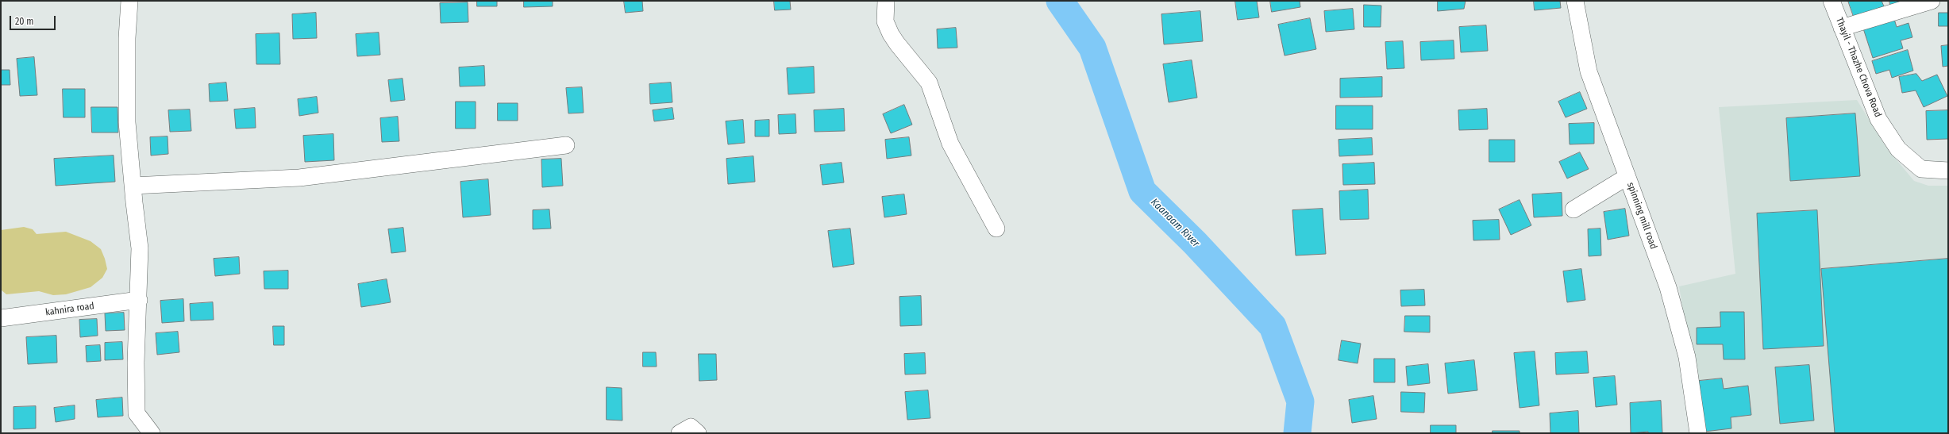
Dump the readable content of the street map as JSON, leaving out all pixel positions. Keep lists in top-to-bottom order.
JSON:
{
  "streets": {
    "street": ["Thayil - Thazhe Chova Road", "spinning mill road", "kahnira road"]
  },
  "water": ["Kaanaam River"],
  "scale_bar": "20 m"
}
